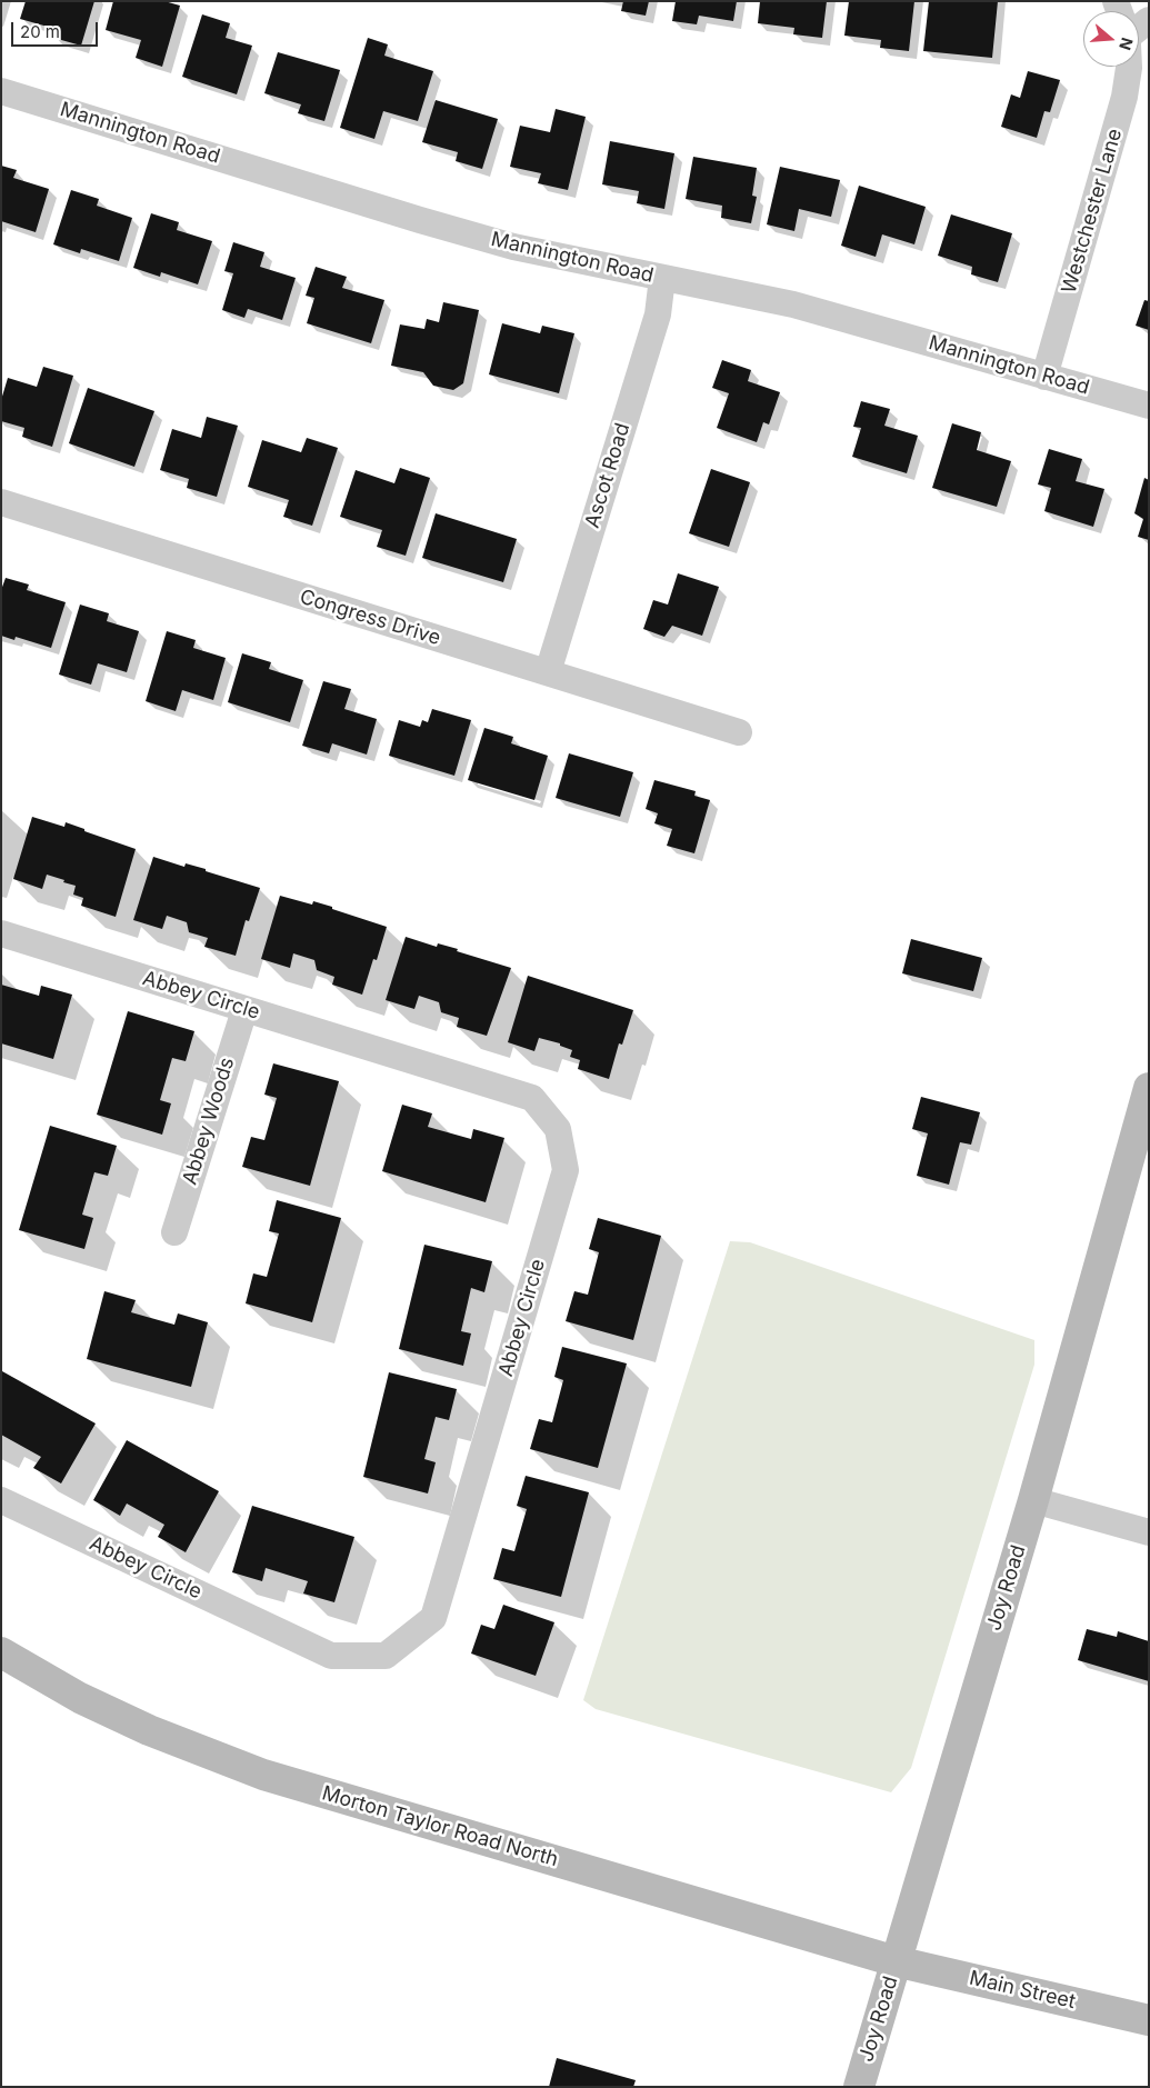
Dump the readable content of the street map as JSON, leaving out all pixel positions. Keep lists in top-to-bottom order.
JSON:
{
  "streets": {
    "street": [
      "Mannington Road",
      "Westchester Lane",
      "Ascot Road",
      "Congress Drive",
      "Abbey Circle",
      "Abbey Woods",
      "Joy Road",
      "Morton Taylor Road North",
      "Main Street"
    ]
  },
  "crossings": [
    ["Mannington Road", "Westchester Lane"],
    ["Mannington Road", "Ascot Road"],
    ["Ascot Road", "Congress Drive"],
    ["Abbey Circle", "Abbey Woods"],
    ["Joy Road", "Morton Taylor Road North"],
    ["Joy Road", "Main Street"],
    ["Morton Taylor Road North", "Main Street"]
  ],
  "scale_bar": "20 m",
  "north": "right"
}
